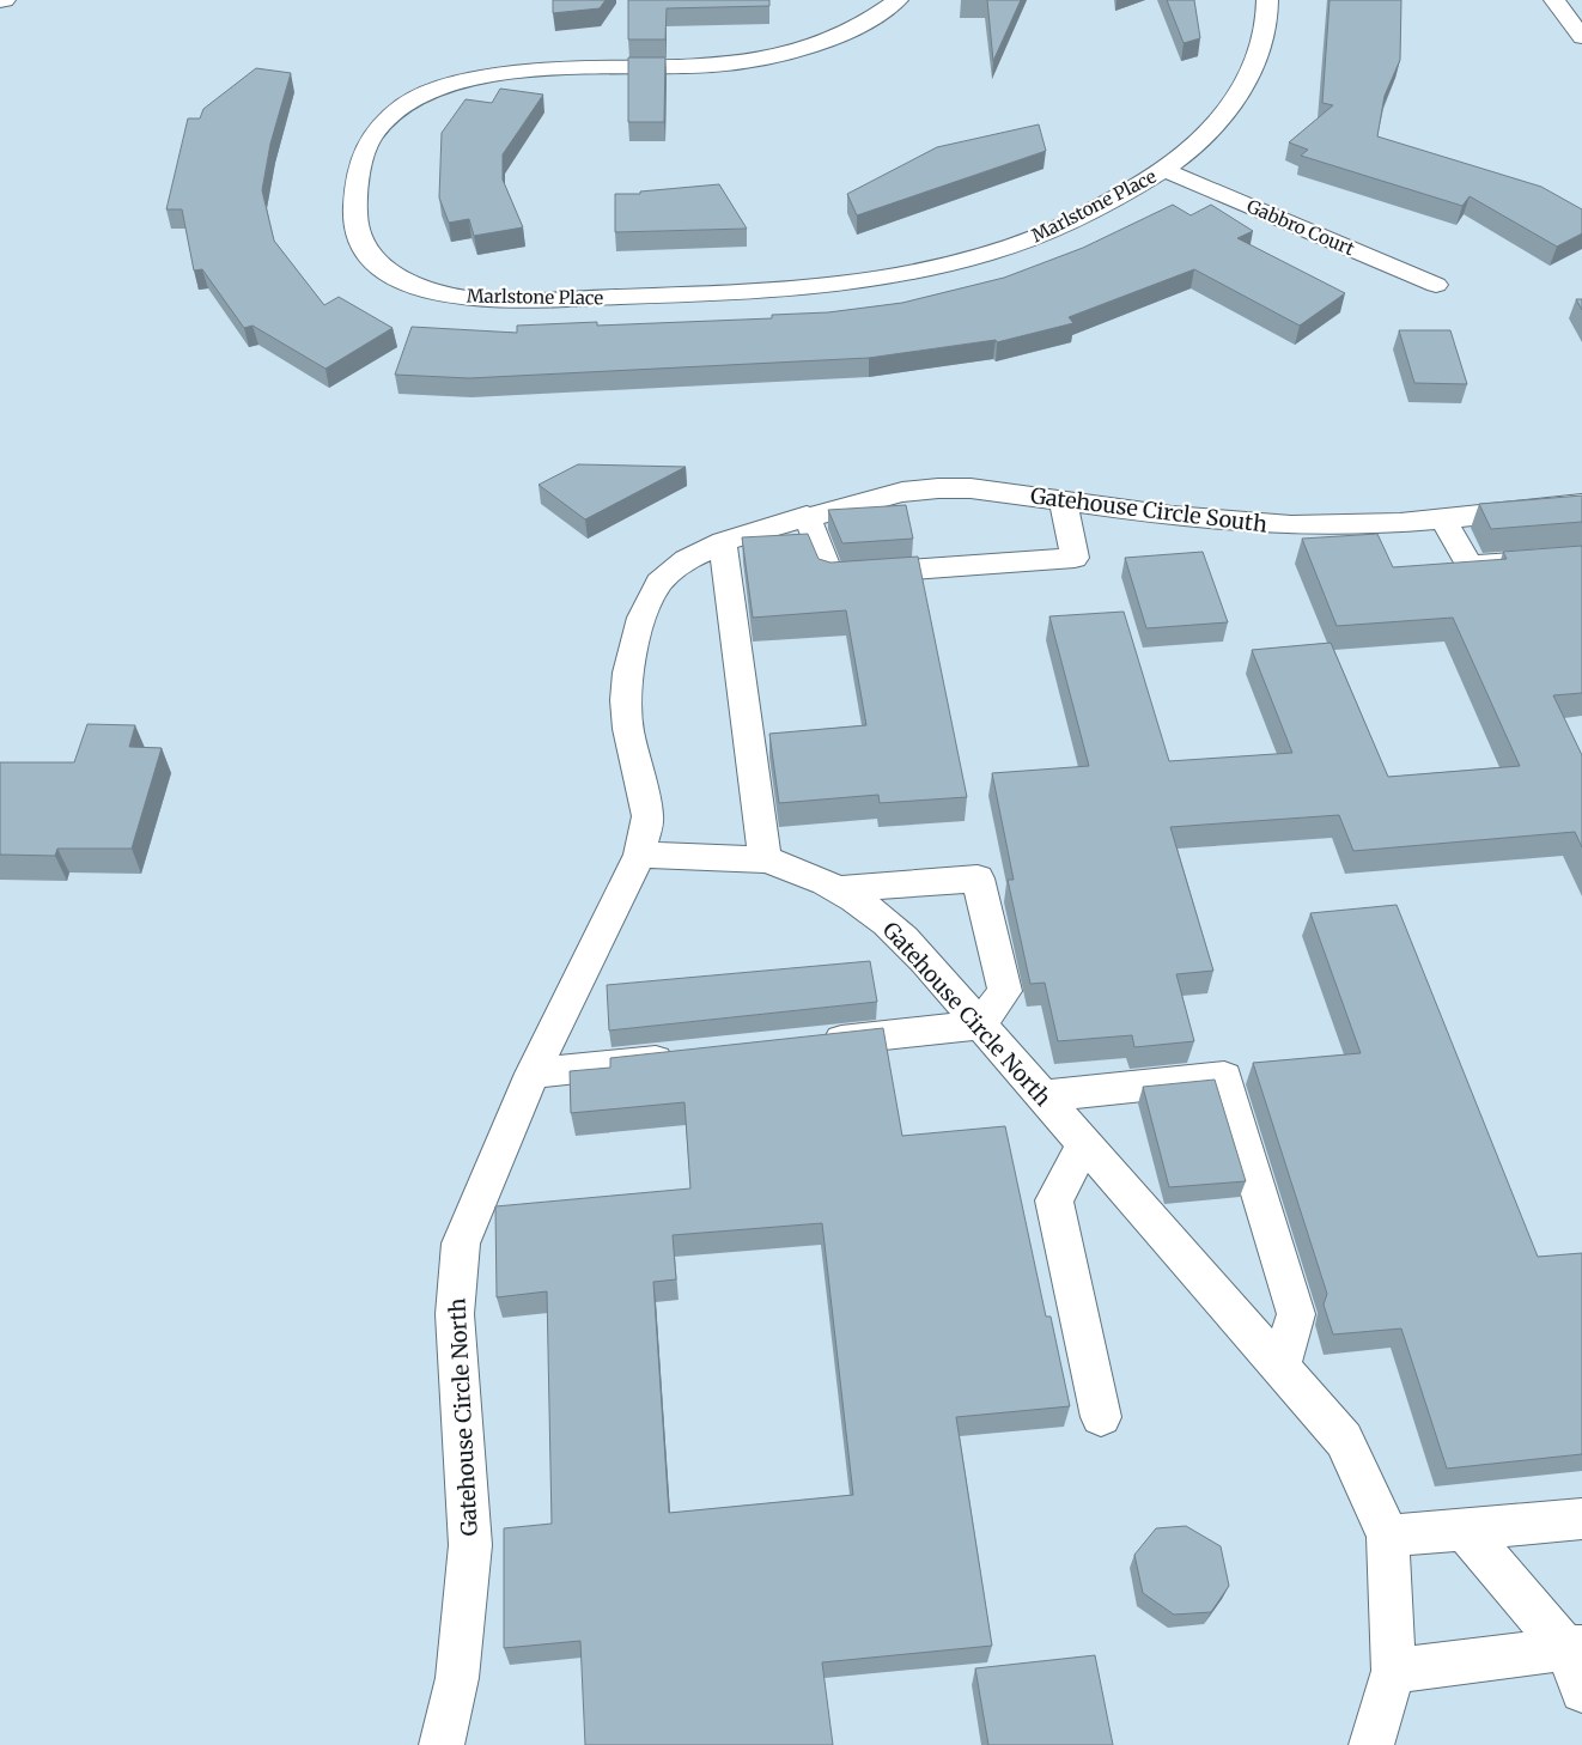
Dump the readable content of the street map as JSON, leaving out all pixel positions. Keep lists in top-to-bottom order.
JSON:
{
  "streets": {
    "street": [
      "Marlstone Place",
      "Gabbro Court",
      "Gatehouse Circle South",
      "Gatehouse Circle North"
    ]
  },
  "crossings": [
    ["Marlstone Place", "Gabbro Court"],
    ["Gatehouse Circle South", "Gatehouse Circle North"]
  ]
}
